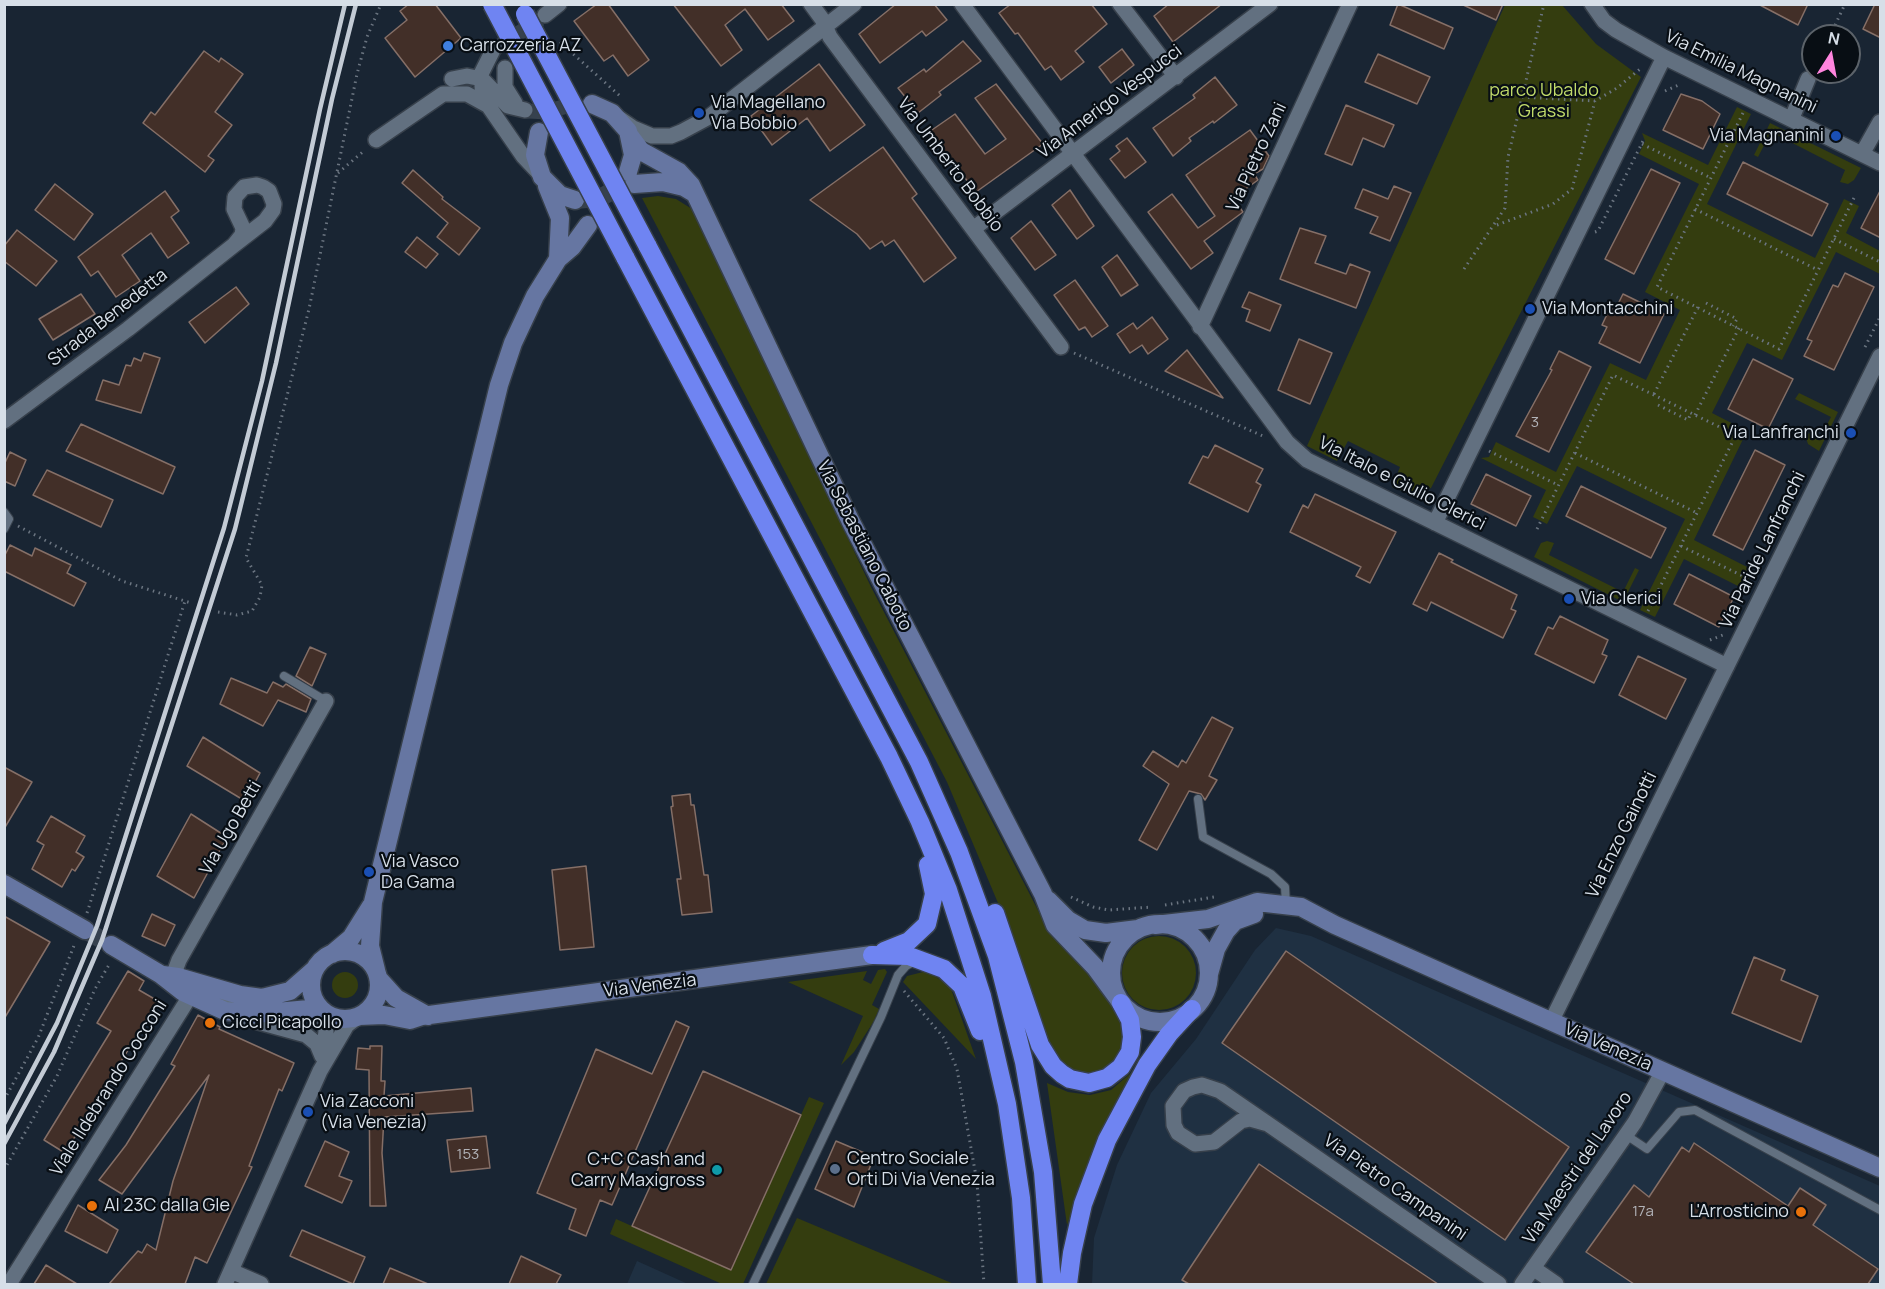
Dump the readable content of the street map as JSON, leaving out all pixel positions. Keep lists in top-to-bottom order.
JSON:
{
  "streets": {
    "street": [
      "Via Emilia Magnanini",
      "Via Amerigo Vespucci",
      "Via Pietro Zani",
      "Via Umberto Bobbio",
      "Strada Benedetta",
      "Via Italo e Giulio Clerici",
      "Via Sebastiano Caboto",
      "Via Paride Lanfranchi",
      "Via Ugo Betti",
      "Via Enzo Gainotti",
      "Via Venezia",
      "Viale Ildebrando Cocconi",
      "Via Maestri del Lavoro",
      "Via Pietro Campanini"
    ]
  },
  "crossings": [
    ["Via Amerigo Vespucci", "Via Umberto Bobbio"],
    ["Via Amerigo Vespucci", "Via Italo e Giulio Clerici"],
    ["Via Pietro Zani", "Via Italo e Giulio Clerici"],
    ["Via Italo e Giulio Clerici", "Via Paride Lanfranchi"],
    ["Via Italo e Giulio Clerici", "Via Enzo Gainotti"],
    ["Via Sebastiano Caboto", "Via Venezia"],
    ["Via Paride Lanfranchi", "Via Enzo Gainotti"],
    ["Via Ugo Betti", "Via Venezia"],
    ["Via Enzo Gainotti", "Via Venezia"],
    ["Via Venezia", "Viale Ildebrando Cocconi"],
    ["Via Venezia", "Via Maestri del Lavoro"]
  ],
  "parks": ["parco Ubaldo Grassi"],
  "places": [
    "Carrozzeria AZ",
    "Via Magellano Via Bobbio",
    "Via Magnanini",
    "Via Montacchini",
    "Via Lanfranchi",
    "Via Clerici",
    "Via Vasco Da Gama",
    "Cicci Picapollo",
    "Via Zacconi (Via Venezia)",
    "Centro Sociale Orti Di Via Venezia",
    "C+C Cash and Carry Maxigross",
    "Al 23C dalla Gle",
    "L'Arrosticino"
  ],
  "house_numbers": ["3", "153", "17a"],
  "north": "top"
}
